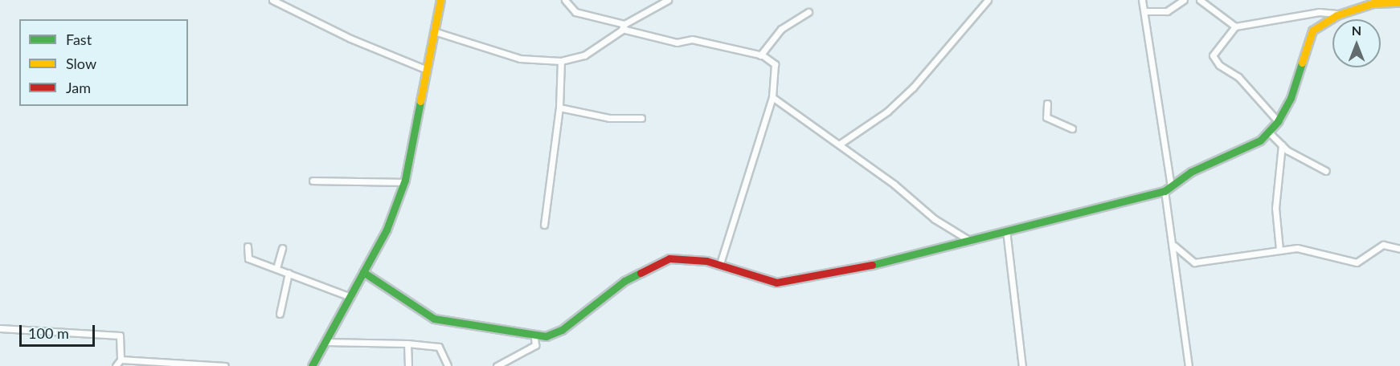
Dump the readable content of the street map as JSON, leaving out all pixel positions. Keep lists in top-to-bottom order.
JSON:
{
  "legend": ["Fast", "Slow", "Jam"],
  "scale_bar": "100 m",
  "north": "top"
}
